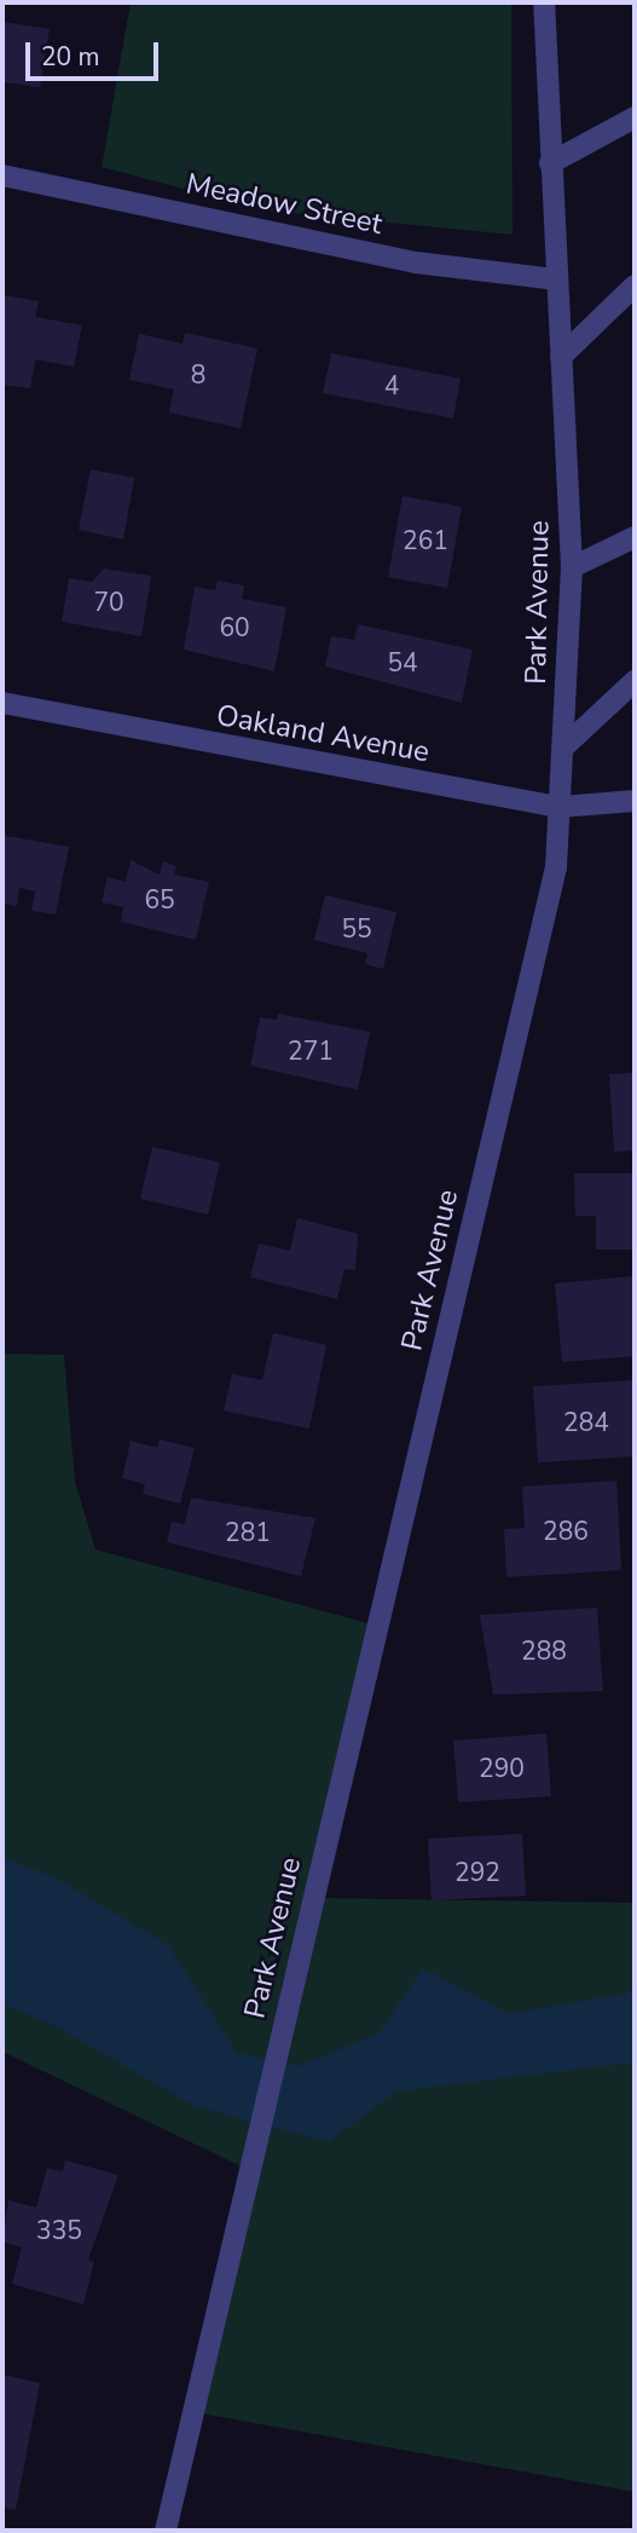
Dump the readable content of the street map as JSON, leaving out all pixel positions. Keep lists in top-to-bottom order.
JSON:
{
  "streets": {
    "street": ["Meadow Street", "Park Avenue", "Oakland Avenue"]
  },
  "crossings": [
    ["Meadow Street", "Park Avenue"],
    ["Park Avenue", "Oakland Avenue"]
  ],
  "house_numbers": [
    "8",
    "4",
    "261",
    "70",
    "60",
    "54",
    "65",
    "55",
    "271",
    "284",
    "286",
    "281",
    "288",
    "290",
    "292",
    "335"
  ],
  "scale_bar": "20 m"
}
